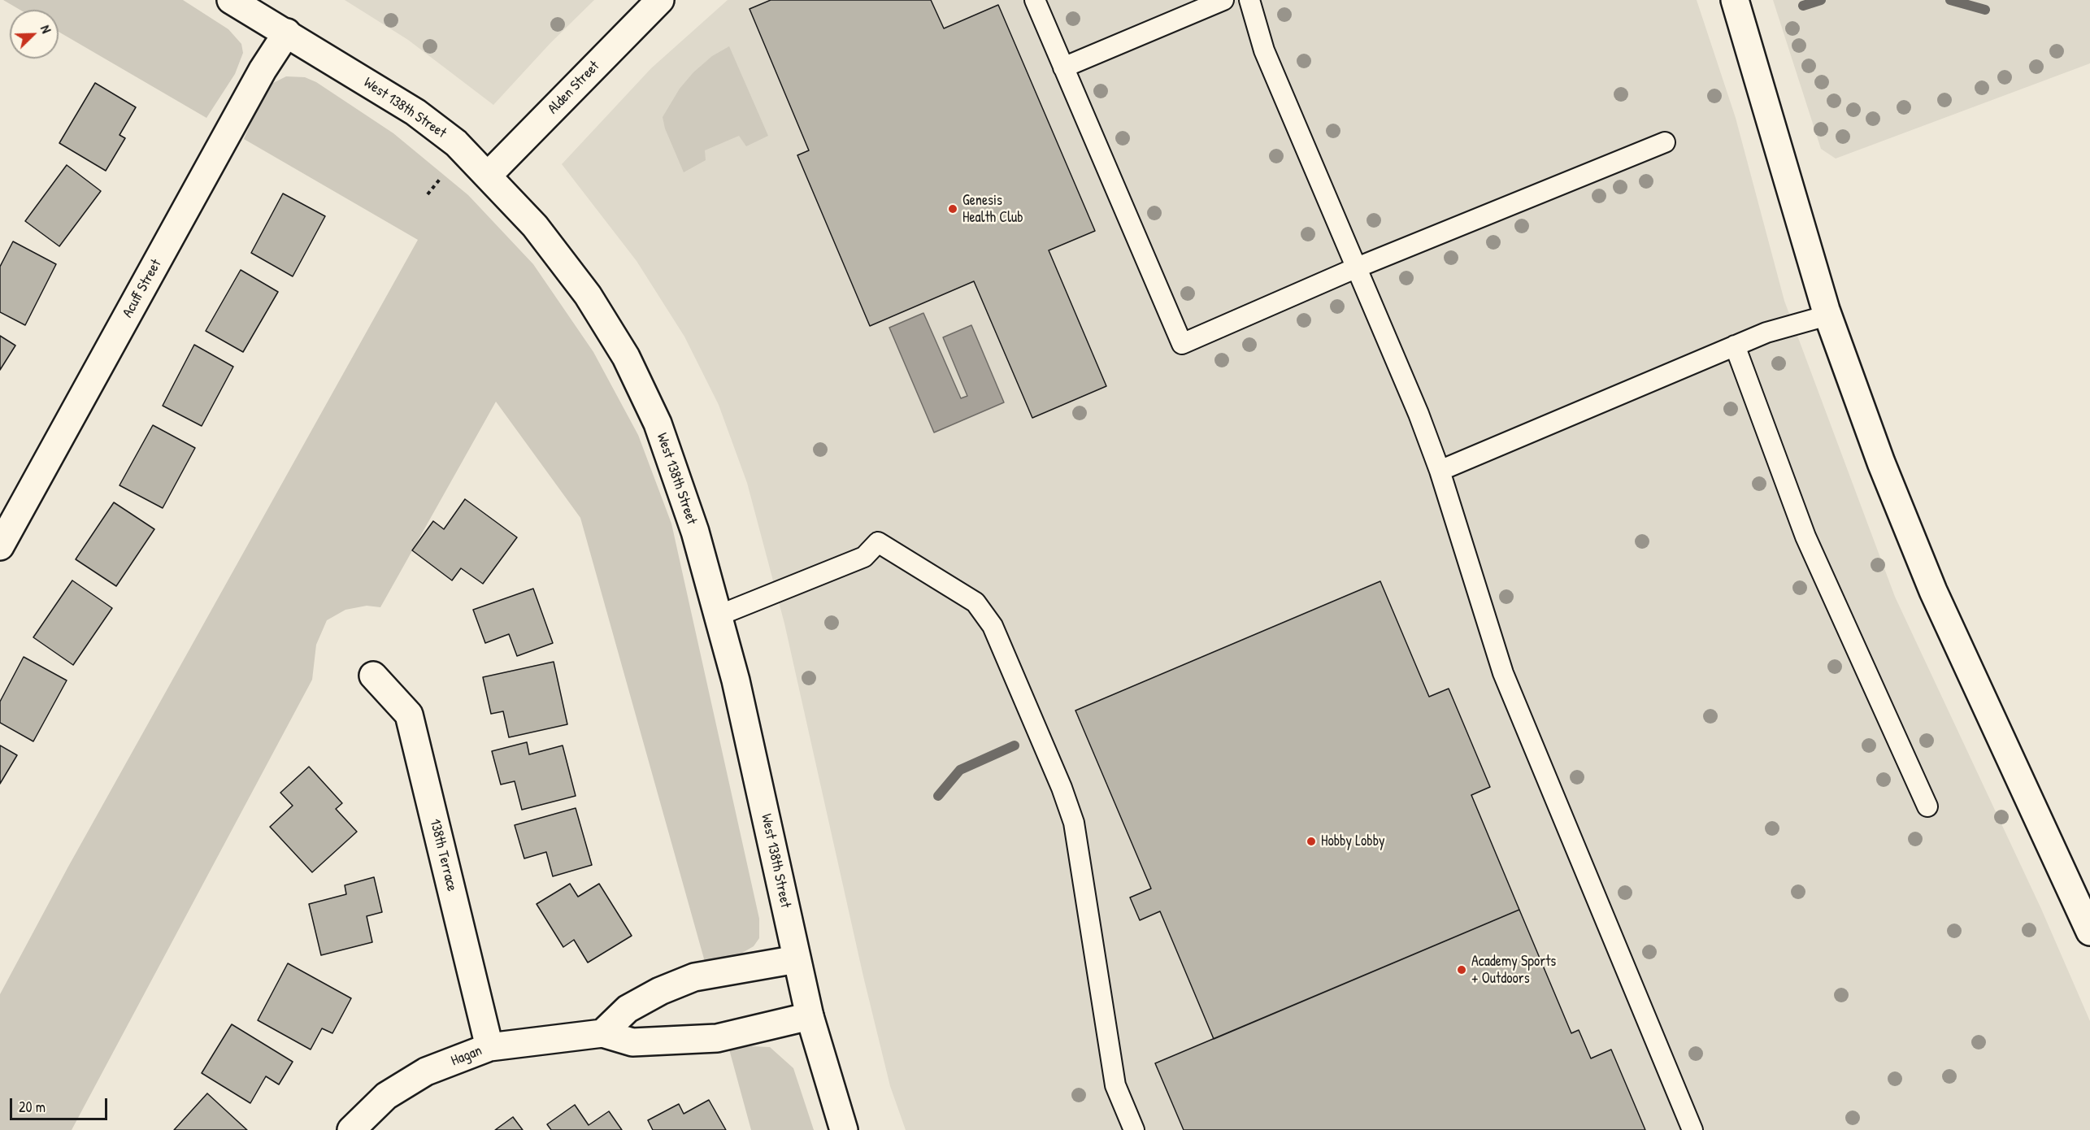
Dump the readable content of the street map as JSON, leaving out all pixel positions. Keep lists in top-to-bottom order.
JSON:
{
  "streets": {
    "street": [
      "Alden Street",
      "West 138th Street",
      "Acuff Street",
      "138th Terrace",
      "Hagan"
    ]
  },
  "crossings": [
    ["Alden Street", "West 138th Street"],
    ["West 138th Street", "Acuff Street"],
    ["West 138th Street", "Hagan"],
    ["138th Terrace", "Hagan"]
  ],
  "places": ["Genesis Health Club", "Hobby Lobby", "Academy Sports + Outdoors"],
  "scale_bar": "20 m",
  "north": "top right"
}
